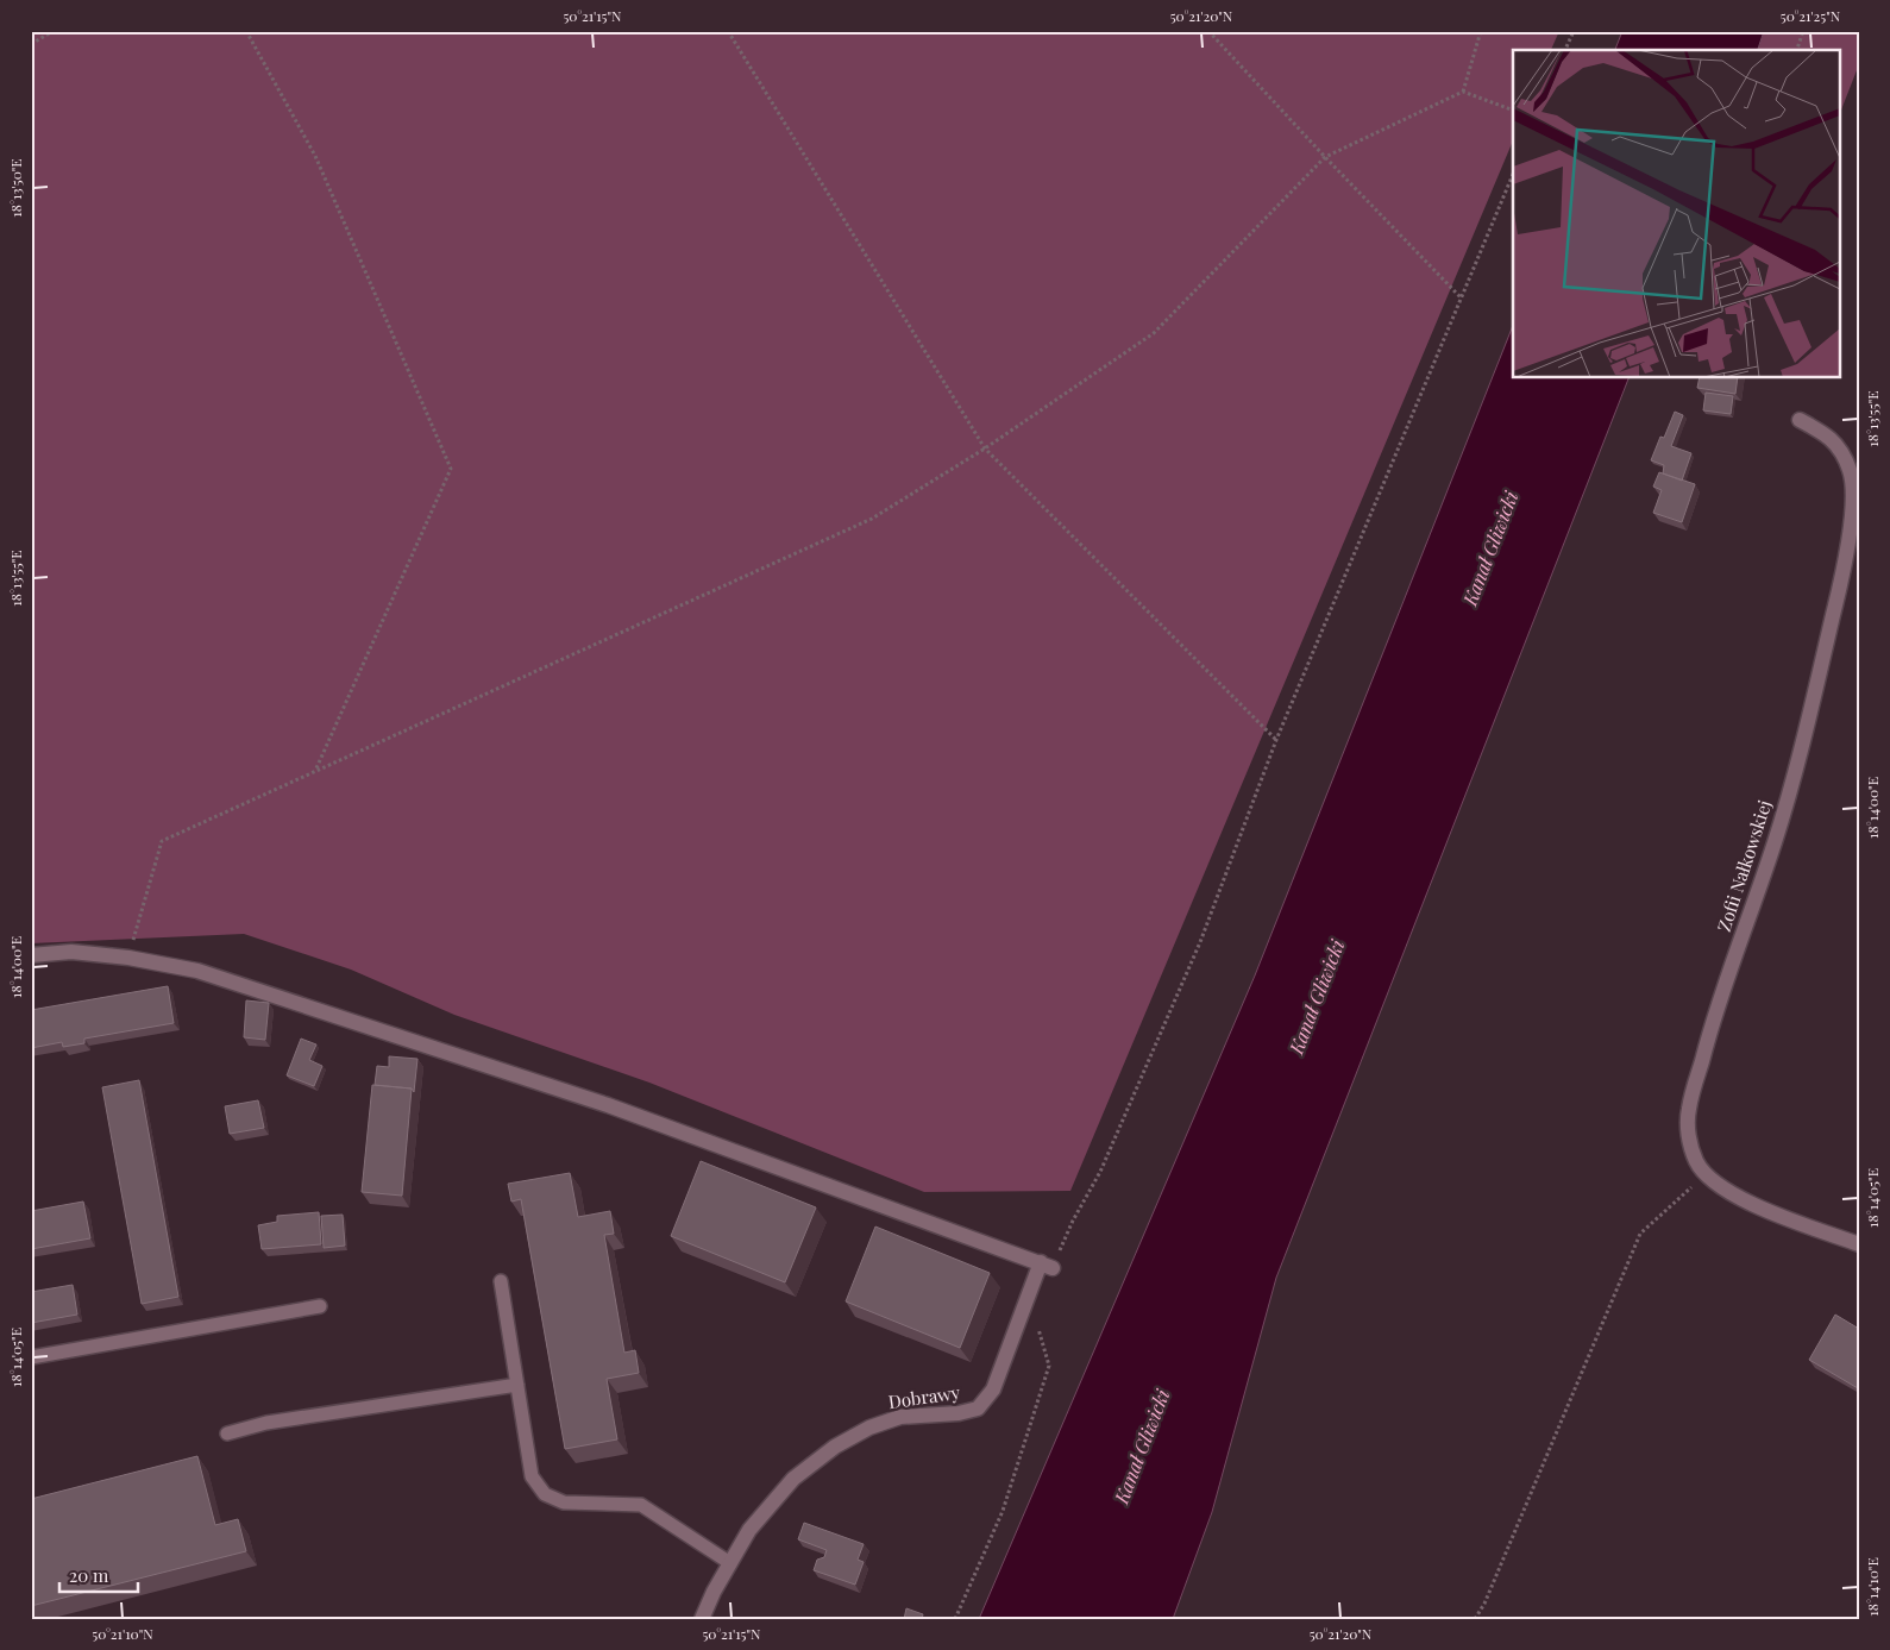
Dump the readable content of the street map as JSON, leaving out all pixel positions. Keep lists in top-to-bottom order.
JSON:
{
  "streets": {
    "street": ["Zofii Nałkowskiej", "Dobrawy"]
  },
  "water": ["Kanał Gliwicki"],
  "scale_bar": "20 m",
  "coordinates": [
    "50°21'15\"N",
    "50°21'20\"N",
    "50°21'25\"N",
    "18°13'50\"E",
    "18°13'55\"E",
    "18°14'00\"E",
    "18°14'05\"E",
    "18°14'10\"E",
    "50°21'10\"N"
  ]
}
